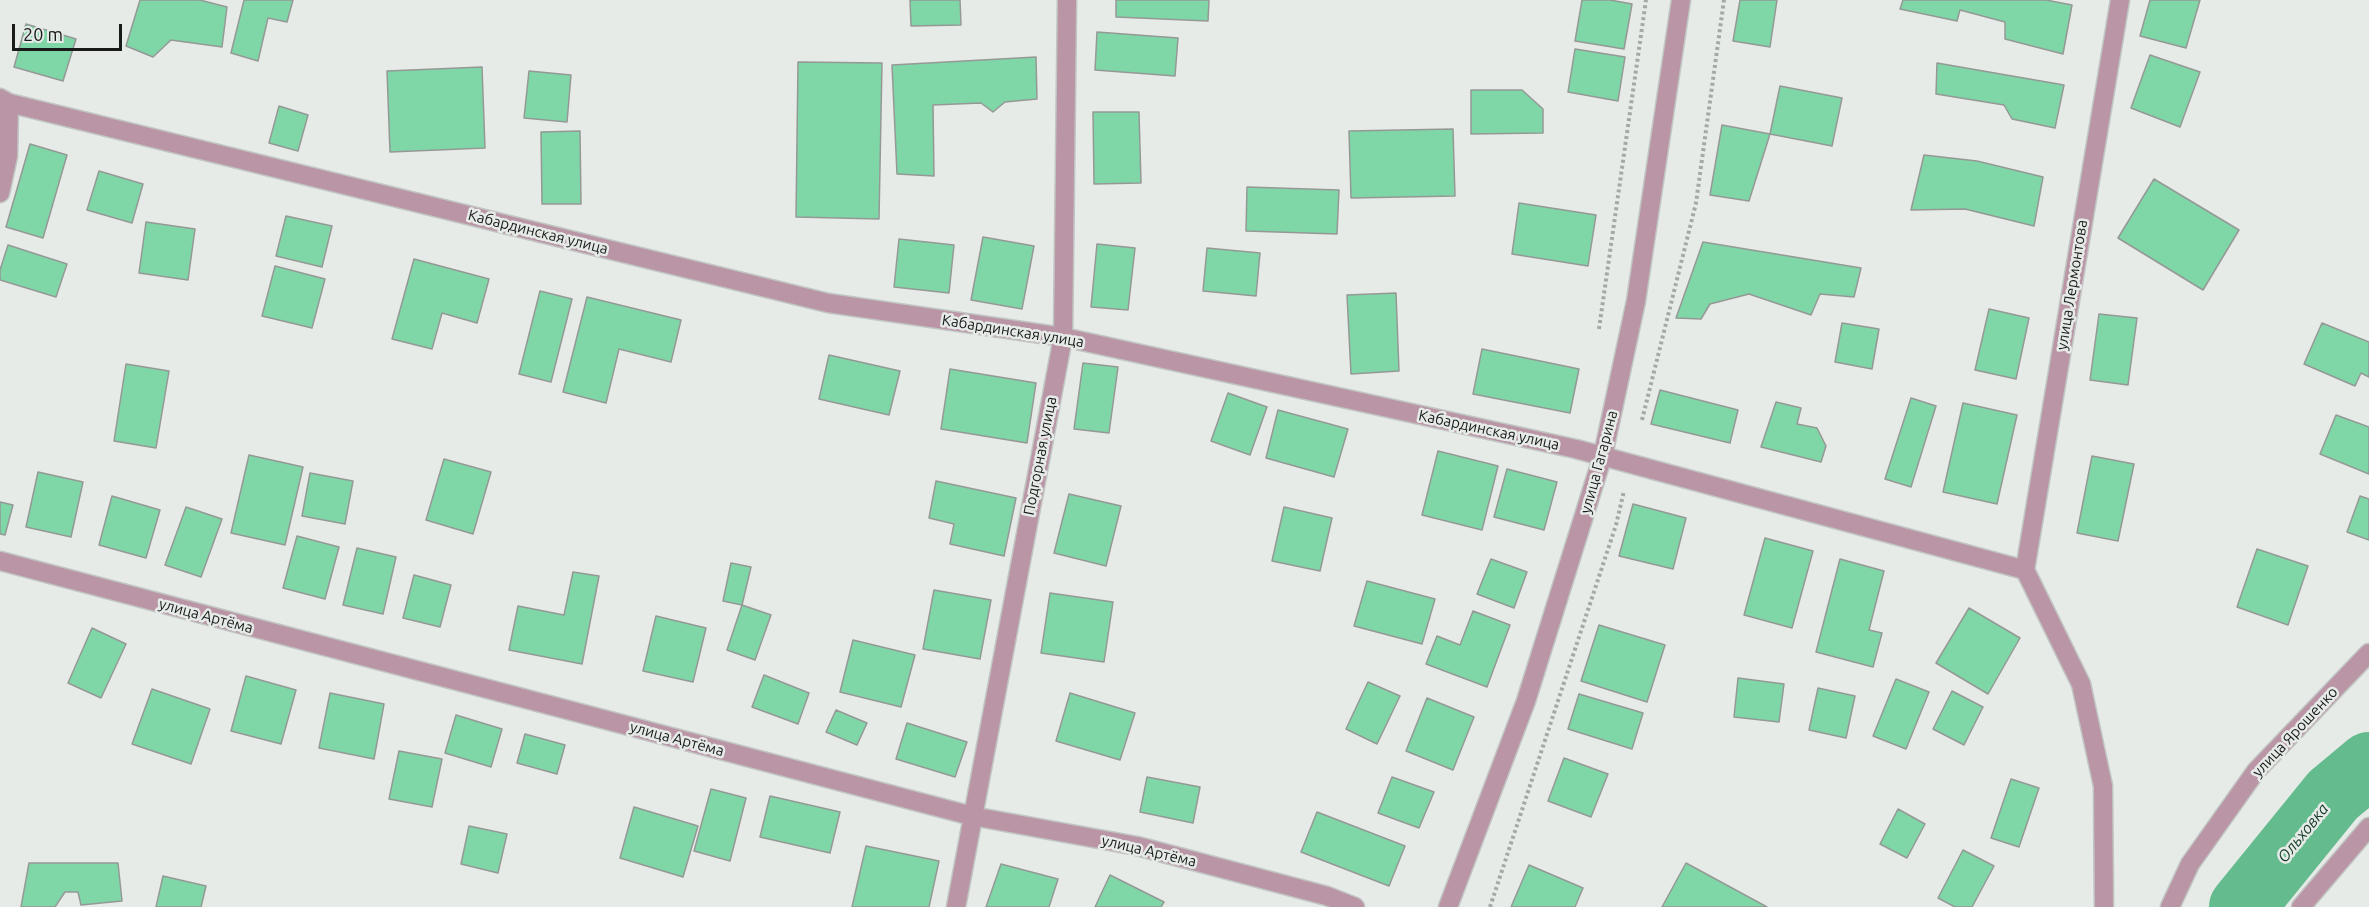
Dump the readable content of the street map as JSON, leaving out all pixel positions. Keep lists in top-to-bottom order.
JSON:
{
  "streets": {
    "street": [
      "Кабардинская улица",
      "улица Лермонтова",
      "Подгорная улица",
      "улица Гагарина",
      "улица Артёма",
      "улица Ярошенко"
    ]
  },
  "crossings": [
    ["Кабардинская улица", "улица Лермонтова"],
    ["Кабардинская улица", "Подгорная улица"],
    ["Кабардинская улица", "улица Гагарина"],
    ["Подгорная улица", "улица Артёма"]
  ],
  "water": ["Ольховка"],
  "scale_bar": "20 m"
}
